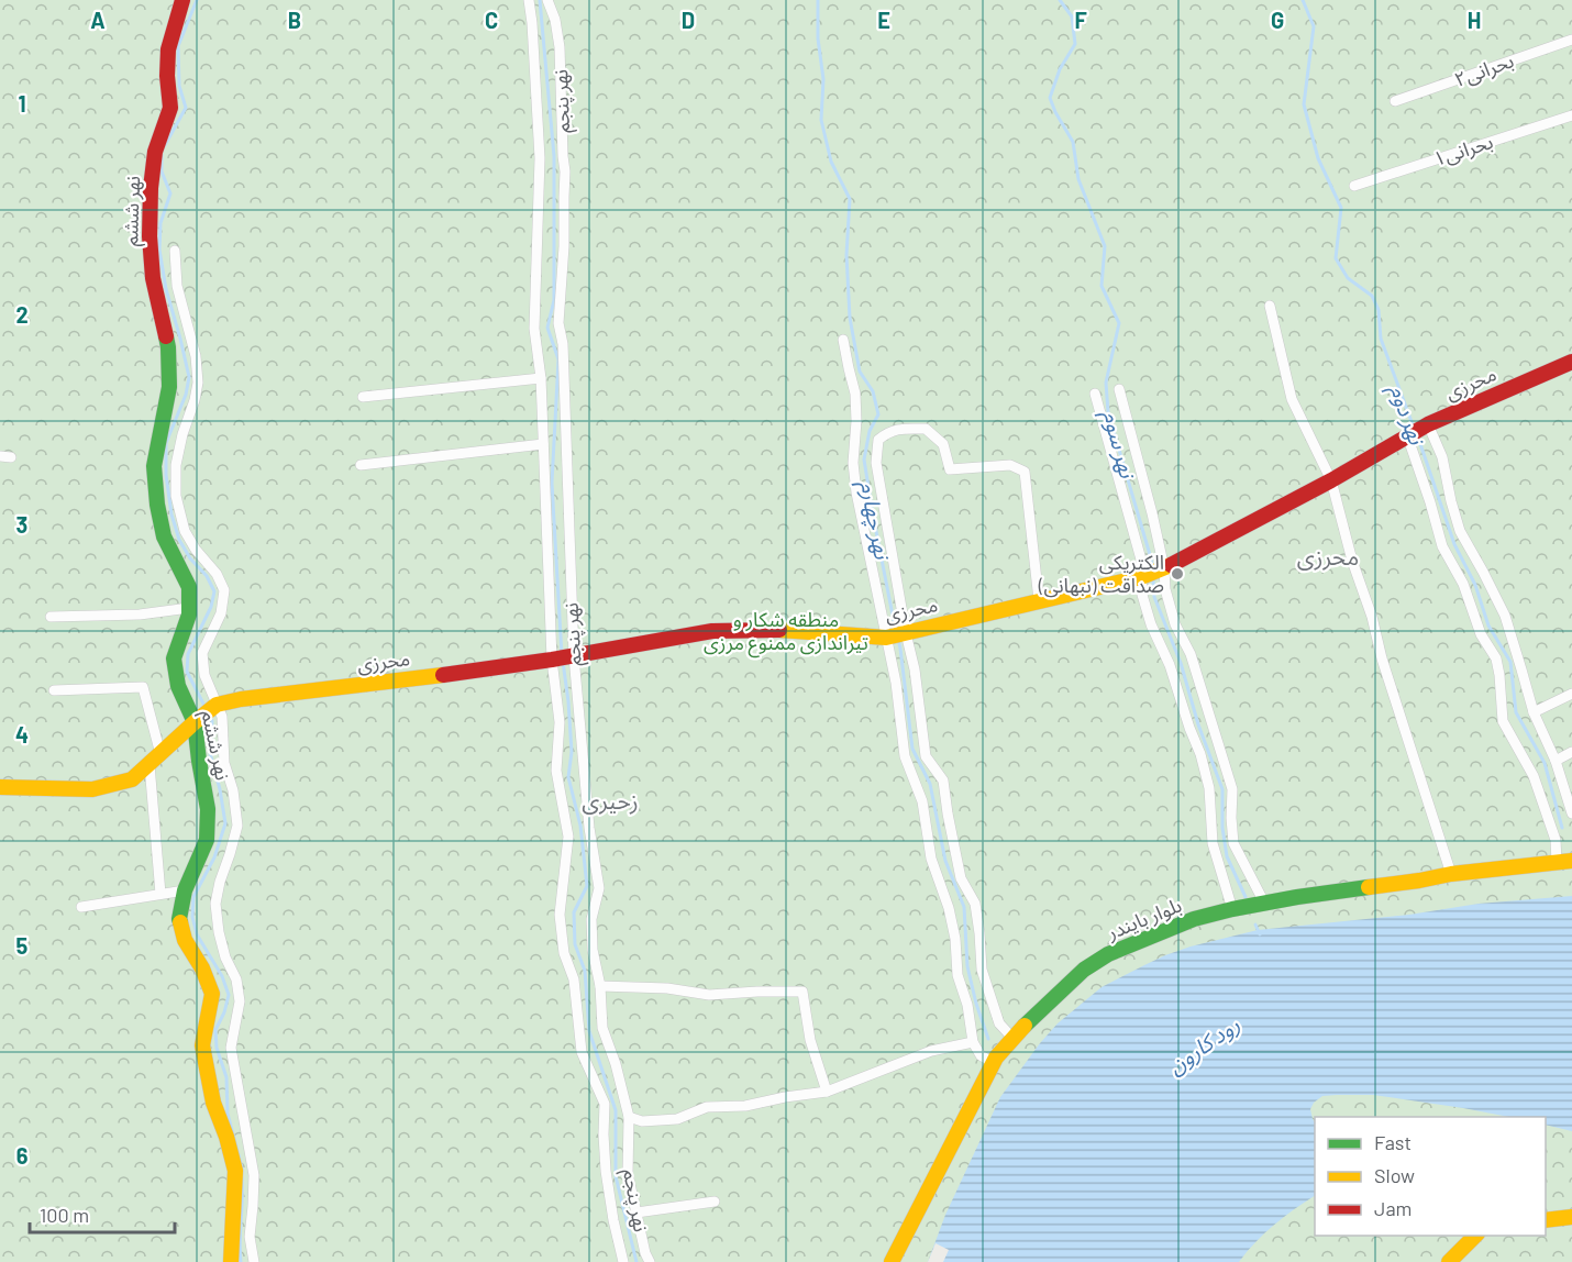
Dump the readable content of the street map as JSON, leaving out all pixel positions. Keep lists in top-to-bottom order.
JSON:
{
  "streets": {
    "street": [
      "بحرانی۲",
      "نهر پنجم",
      "بحرانی۱",
      "نهر ششم",
      "محرزی",
      "بلوار بایندر"
    ]
  },
  "crossings": [
    ["نهر پنجم", "محرزی"],
    ["نهر ششم", "محرزی"]
  ],
  "districts": ["محرزی", "زحیری"],
  "water": [
    "نهر دوم",
    "نهر سوم",
    "نهر چهارم",
    "رود کارون"
  ],
  "parks": ["منطقه شکار و تیراندازی ممنوع مرزی"],
  "places": ["الکتریکی صداقت (نبهانی)"],
  "legend": ["Fast", "Slow", "Jam"],
  "scale_bar": "100 m",
  "grid": {
    "columns": [
      "A",
      "B",
      "C",
      "D",
      "E",
      "F",
      "G",
      "H"
    ],
    "rows": [
      "1",
      "2",
      "3",
      "4",
      "5",
      "6"
    ]
  }
}
